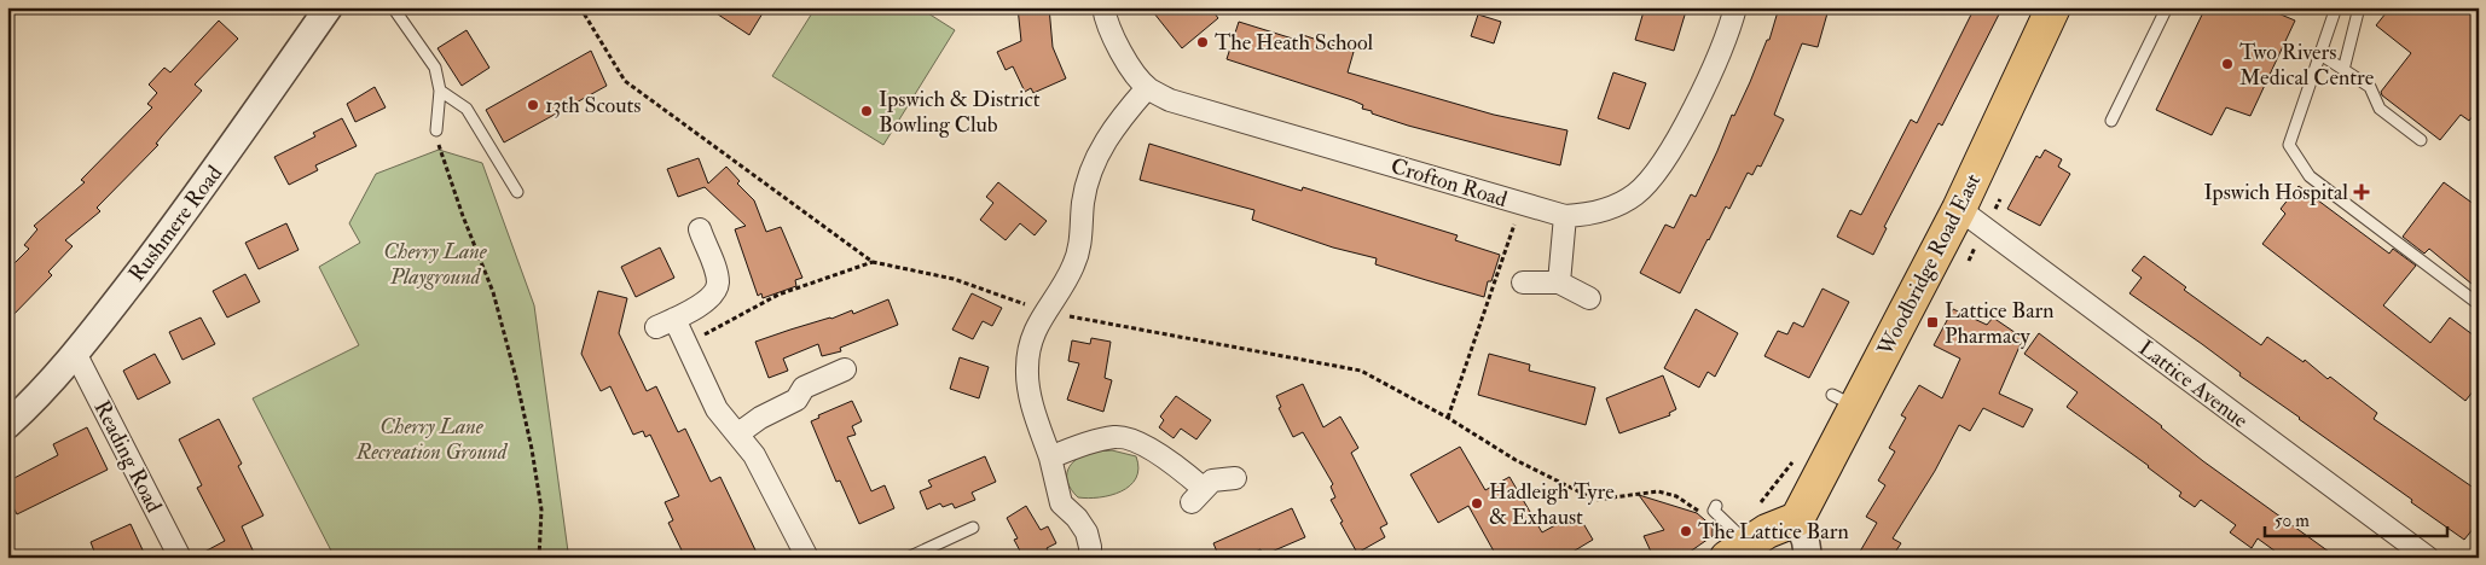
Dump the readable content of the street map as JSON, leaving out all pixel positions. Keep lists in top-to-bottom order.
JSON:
{
  "streets": {
    "main road": ["Woodbridge Road East"],
    "street": [
      "Crofton Road",
      "Rushmere Road",
      "Lattice Avenue",
      "Reading Road"
    ]
  },
  "crossings": [
    ["Rushmere Road", "Reading Road"],
    ["Woodbridge Road East", "Lattice Avenue"]
  ],
  "parks": ["Cherry Lane Playground", "Cherry Lane Recreation Ground"],
  "places": {
    "other": [
      "The Heath School",
      "Two Rivers Medical Centre",
      "13th Scouts",
      "Ipswich & District Bowling Club",
      "Hadleigh Tyre & Exhaust",
      "The Lattice Barn"
    ],
    "health": ["Ipswich Hospital"],
    "transit": ["Lattice Barn Pharmacy"]
  },
  "scale_bar": "50 m"
}
